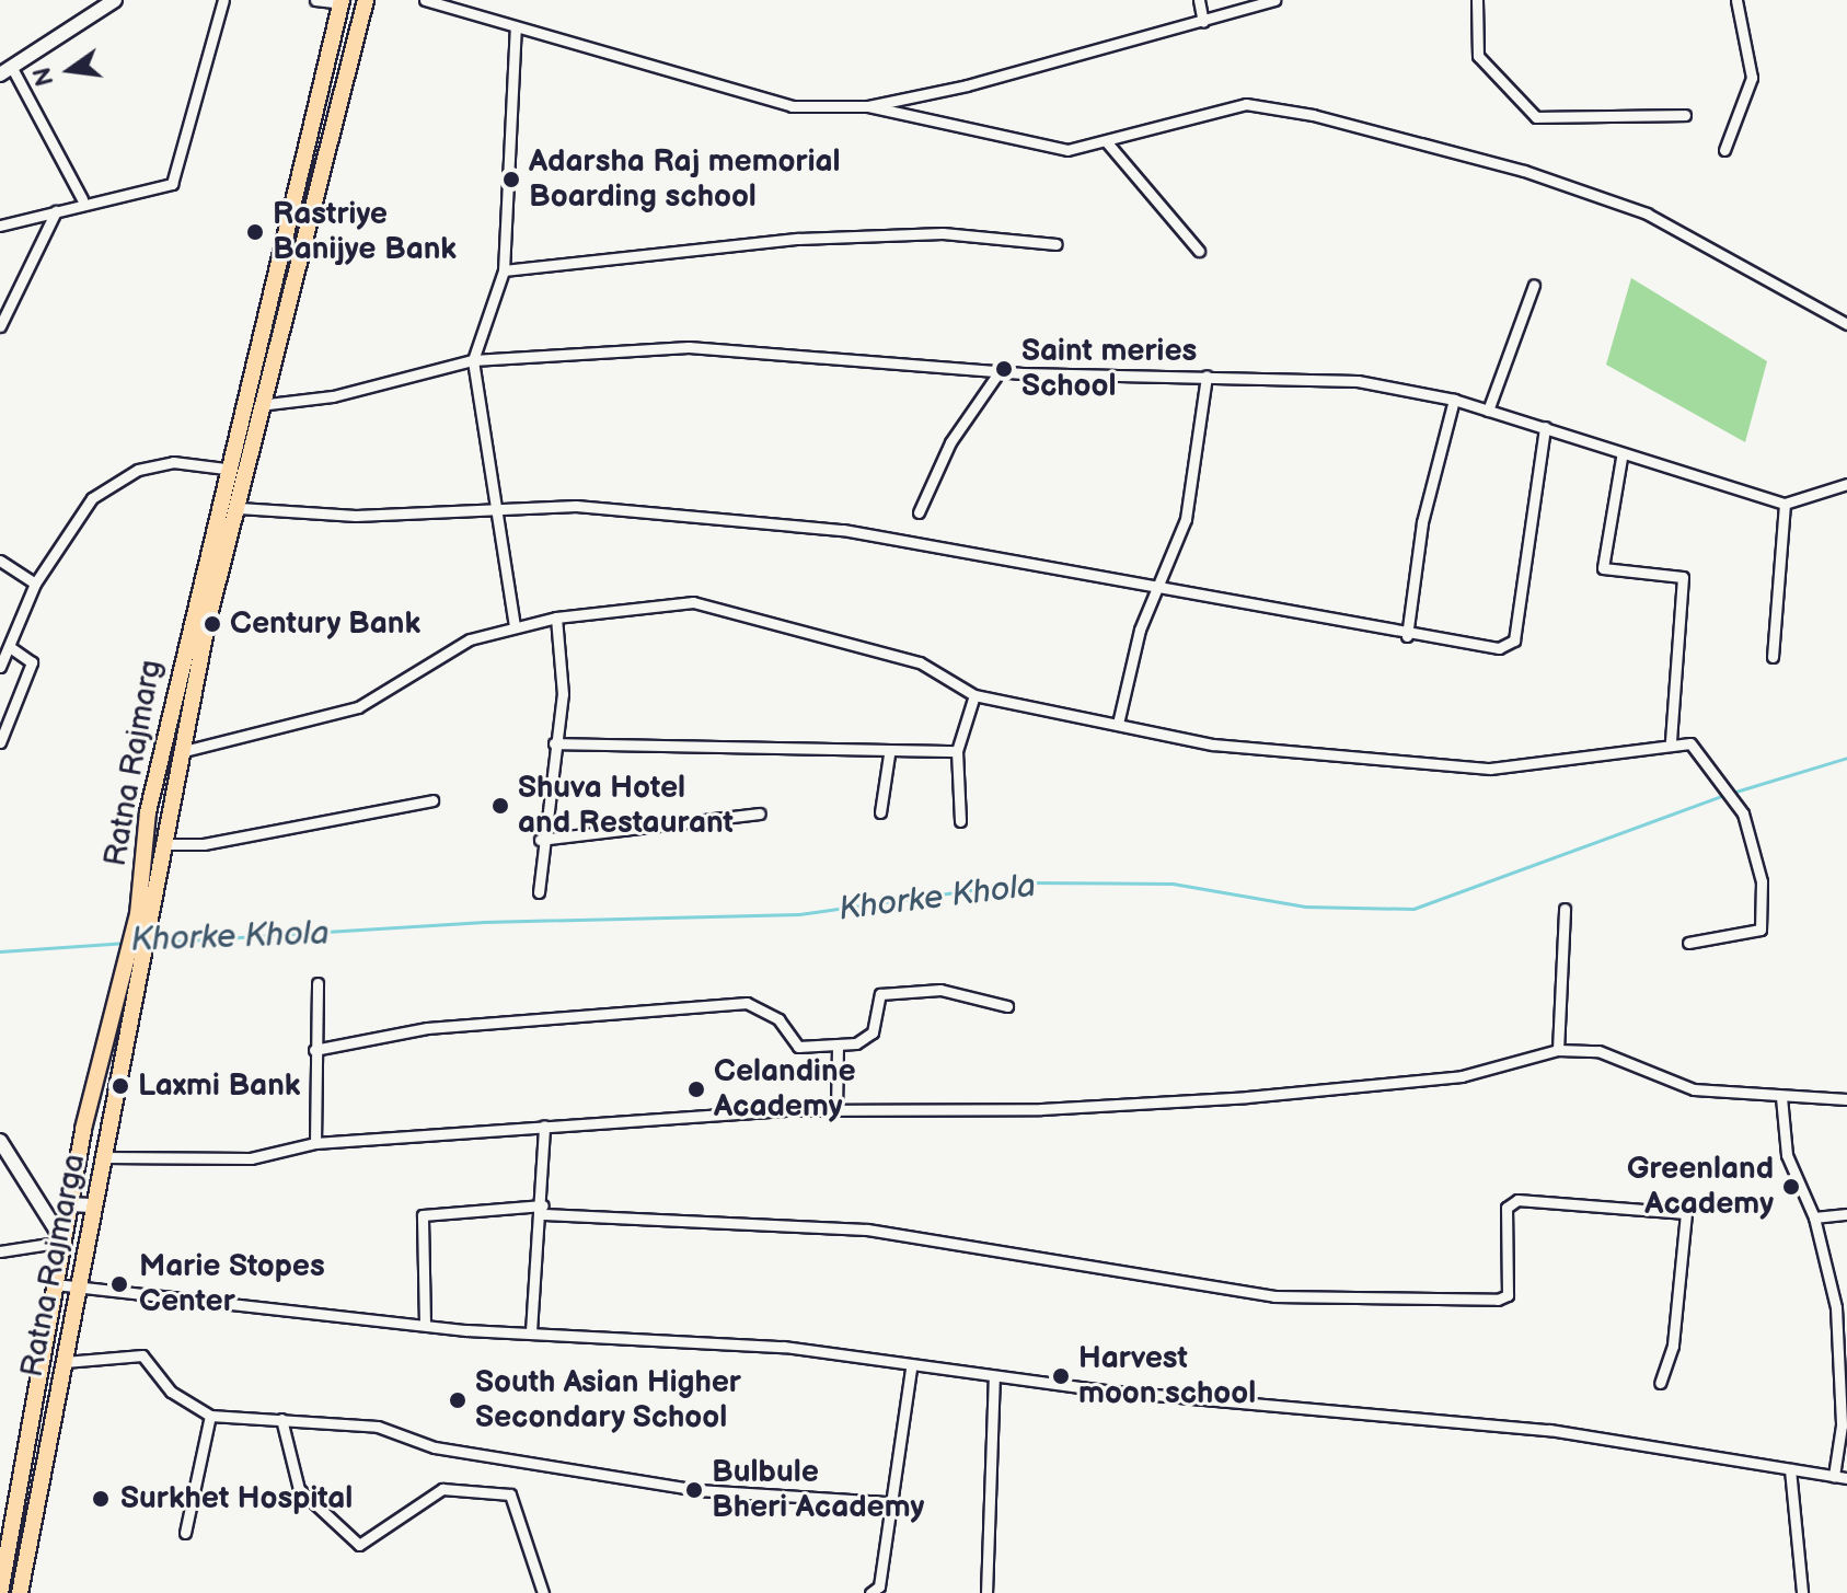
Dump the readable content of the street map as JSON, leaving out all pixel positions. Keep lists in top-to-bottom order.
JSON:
{
  "streets": {
    "main road": ["Ratna Rajmarg", "Ratna Rajmarga"]
  },
  "crossings": [
    ["Ratna Rajmarg", "Ratna Rajmarga"]
  ],
  "water": ["Khorke Khola"],
  "places": [
    "Adarsha Raj memorial Boarding school",
    "Rastriye Banijye Bank",
    "Saint meries School",
    "Century Bank",
    "Shuva Hotel and Restaurant",
    "Laxmi Bank",
    "Celandine Academy",
    "Greenland Academy",
    "Marie Stopes Center",
    "Harvest moon school",
    "South Asian Higher Secondary School",
    "Bulbule Bheri Academy",
    "Surkhet Hospital"
  ],
  "north": "left"
}
